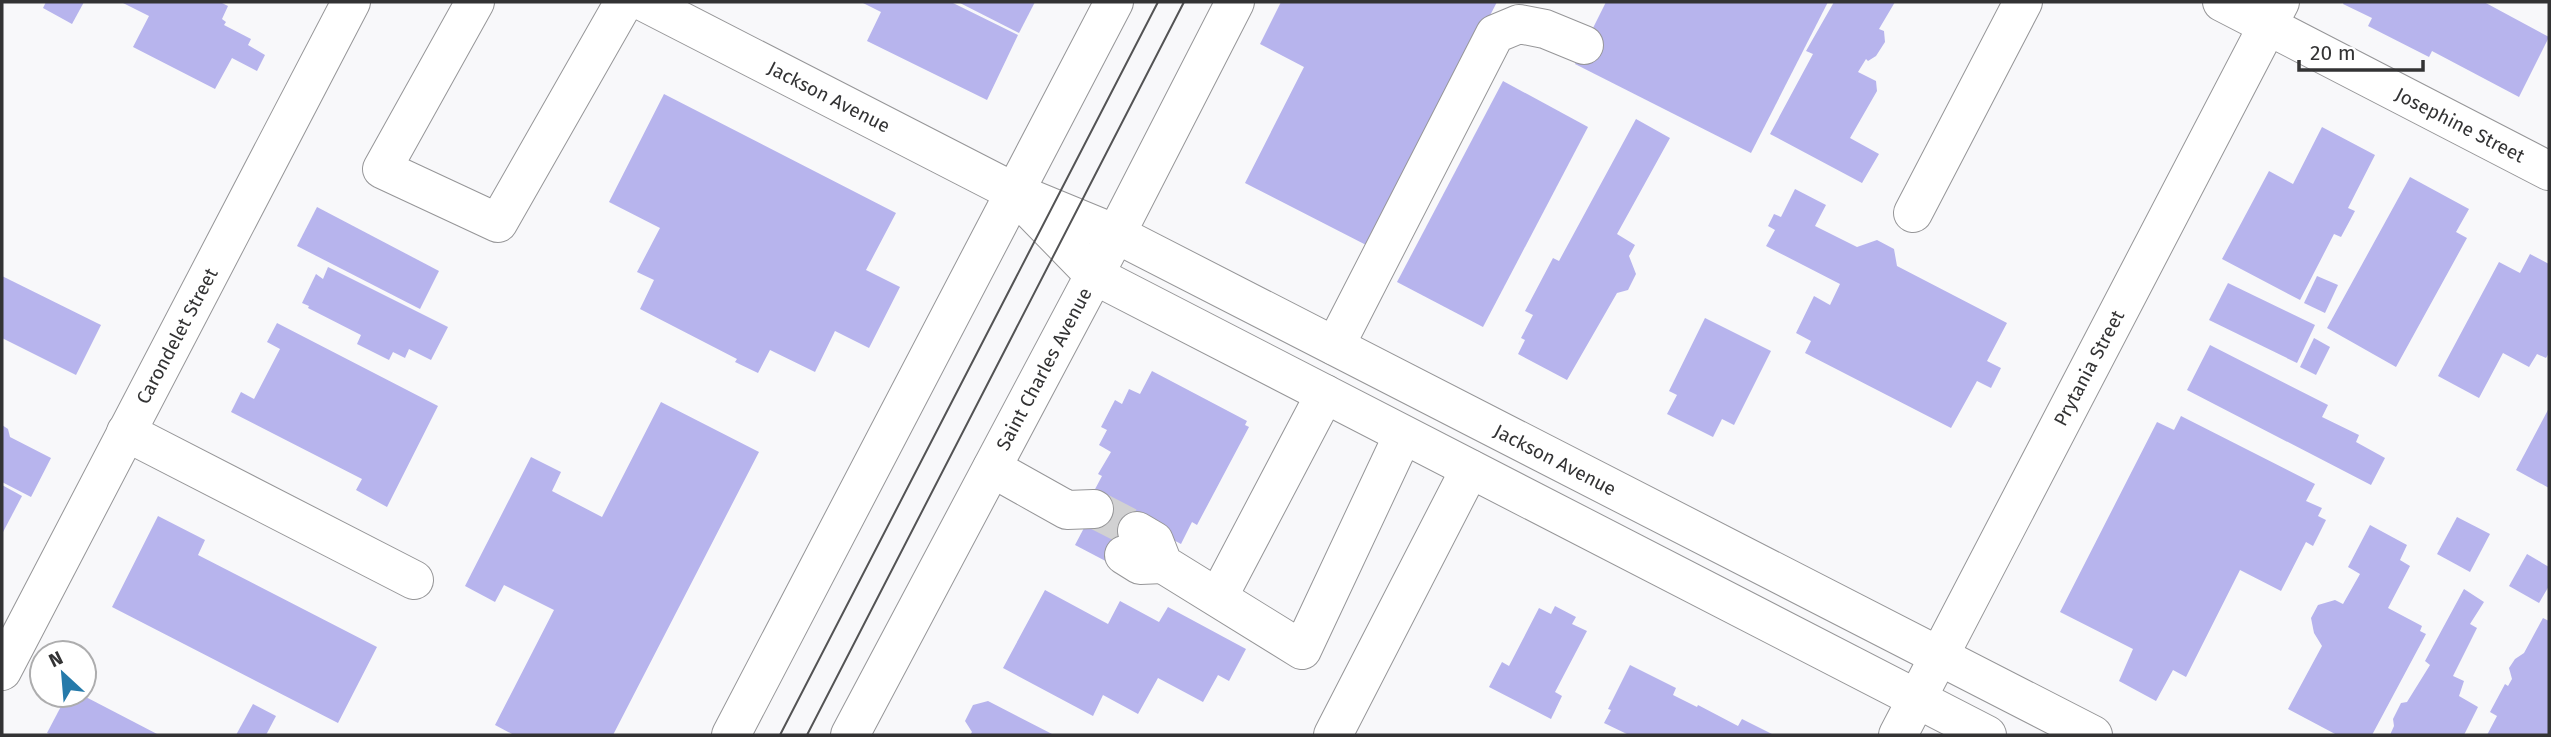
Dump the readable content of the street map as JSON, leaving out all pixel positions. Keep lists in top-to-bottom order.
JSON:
{
  "streets": {
    "street": [
      "Jackson Avenue",
      "Josephine Street",
      "Carondelet Street",
      "Prytania Street",
      "Saint Charles Avenue"
    ]
  },
  "crossings": [
    ["Jackson Avenue", "Prytania Street"],
    ["Jackson Avenue", "Saint Charles Avenue"],
    ["Josephine Street", "Prytania Street"]
  ],
  "scale_bar": "20 m",
  "north": "top left"
}
